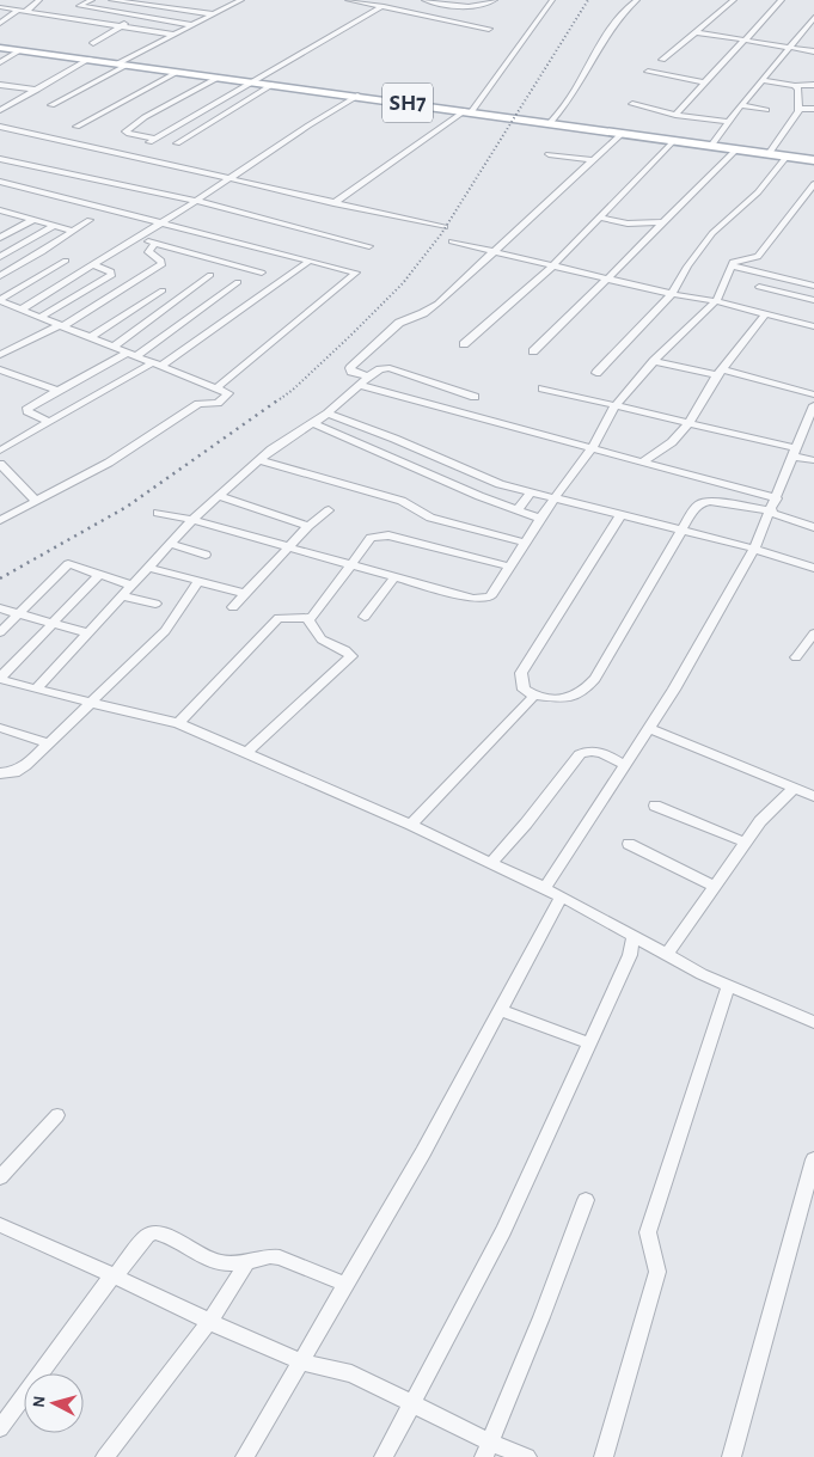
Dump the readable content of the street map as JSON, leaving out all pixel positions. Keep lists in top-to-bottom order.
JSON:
{
  "streets": {
    "main road": ["SH7"]
  },
  "north": "left"
}
